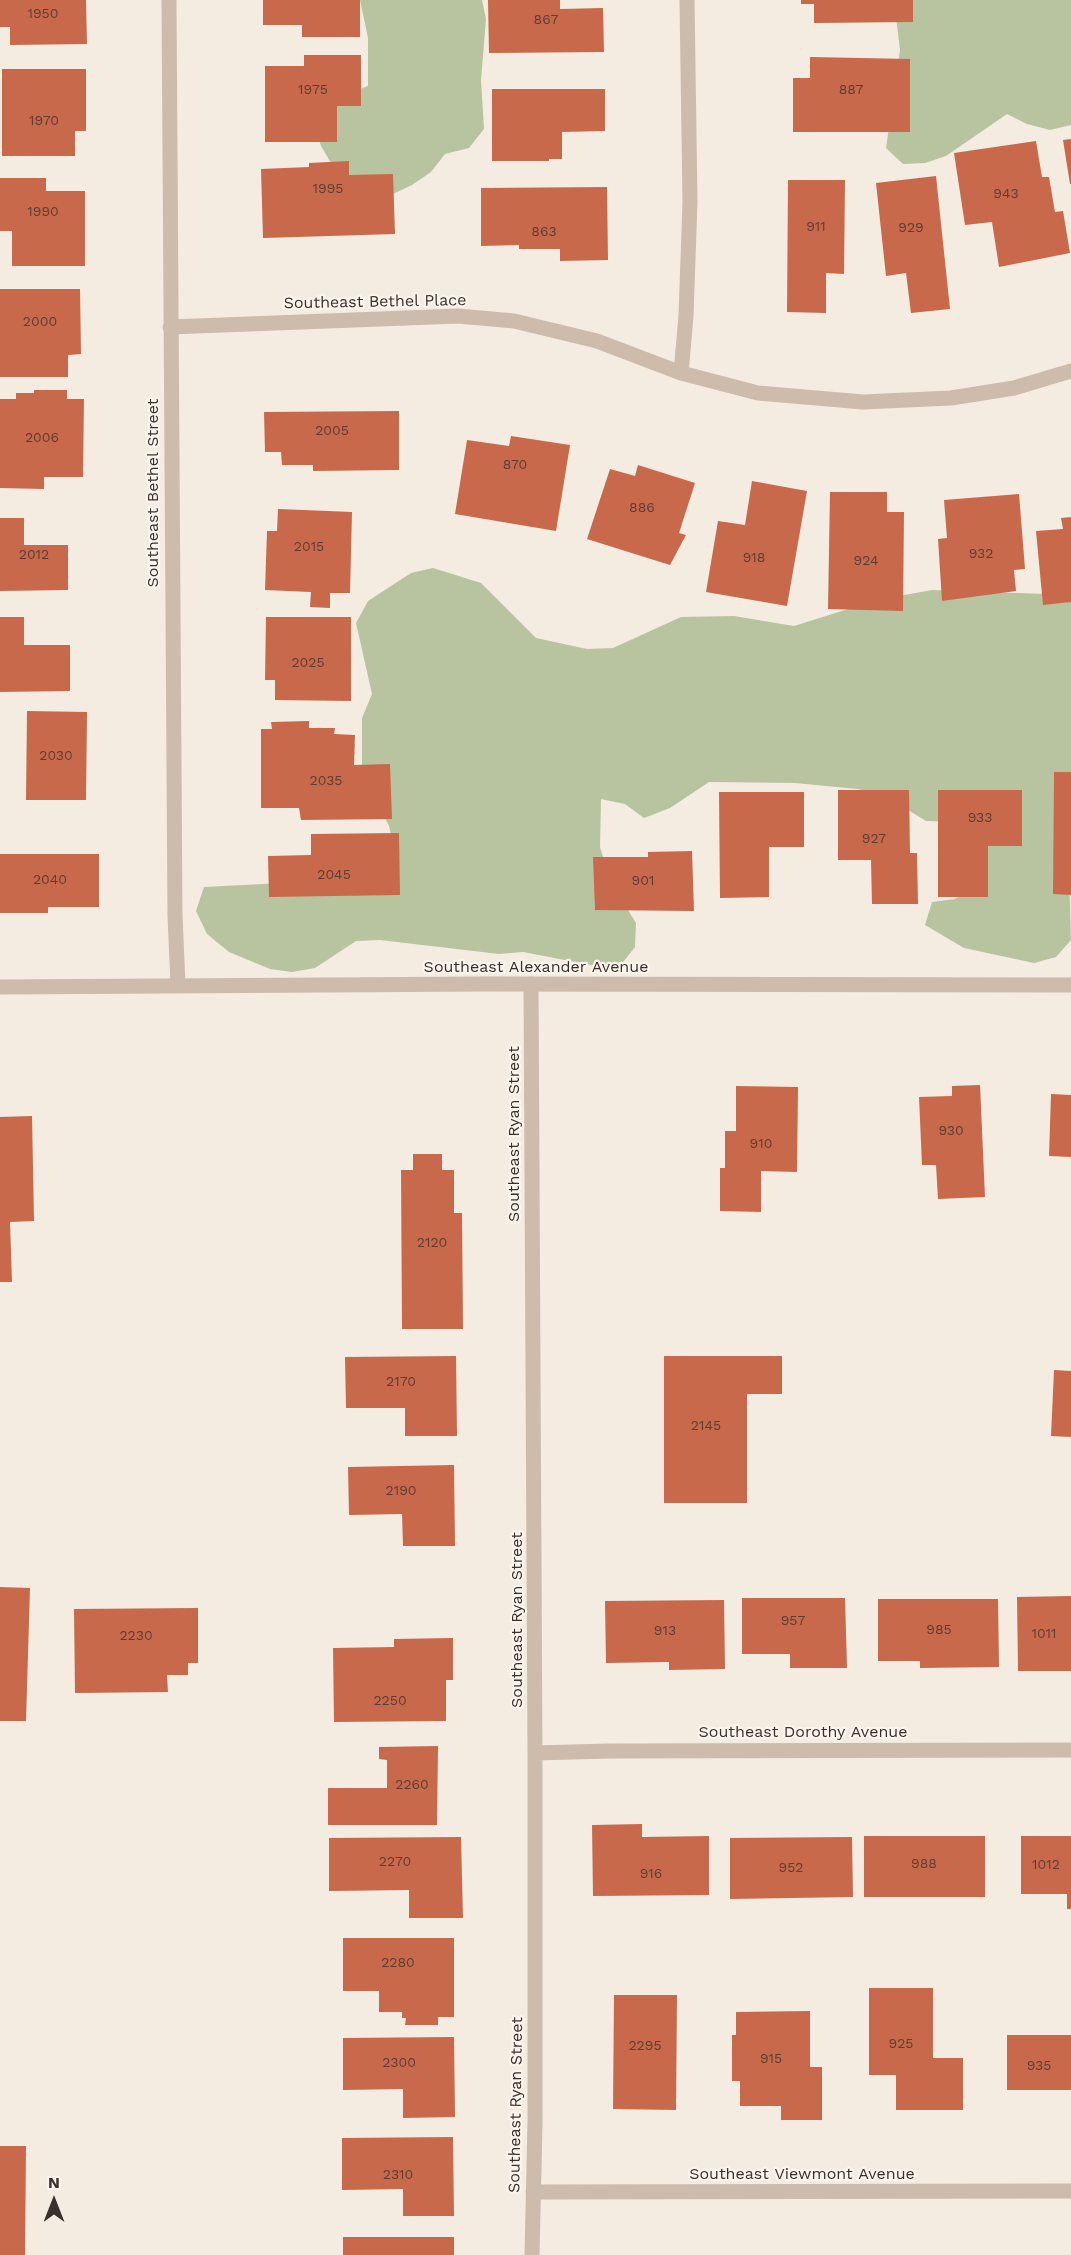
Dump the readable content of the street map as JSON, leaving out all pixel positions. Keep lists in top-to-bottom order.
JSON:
{
  "streets": {
    "street": [
      "Southeast Bethel Place",
      "Southeast Bethel Street",
      "Southeast Alexander Avenue",
      "Southeast Ryan Street",
      "Southeast Dorothy Avenue",
      "Southeast Viewmont Avenue"
    ]
  },
  "crossings": [
    ["Southeast Bethel Place", "Southeast Bethel Street"],
    ["Southeast Bethel Street", "Southeast Alexander Avenue"],
    ["Southeast Alexander Avenue", "Southeast Ryan Street"],
    ["Southeast Ryan Street", "Southeast Dorothy Avenue"],
    ["Southeast Ryan Street", "Southeast Viewmont Avenue"]
  ],
  "house_numbers": [
    "1950",
    "867",
    "1975",
    "887",
    "1970",
    "1995",
    "943",
    "1990",
    "911",
    "929",
    "863",
    "2000",
    "2005",
    "2006",
    "870",
    "886",
    "2015",
    "932",
    "2012",
    "918",
    "924",
    "2025",
    "2030",
    "2035",
    "933",
    "927",
    "2045",
    "2040",
    "901",
    "930",
    "910",
    "2120",
    "2170",
    "2145",
    "2190",
    "957",
    "985",
    "913",
    "1011",
    "2230",
    "2250",
    "2260",
    "2270",
    "988",
    "1012",
    "952",
    "916",
    "2280",
    "925",
    "2295",
    "915",
    "2300",
    "935",
    "2310"
  ],
  "north": "top"
}
